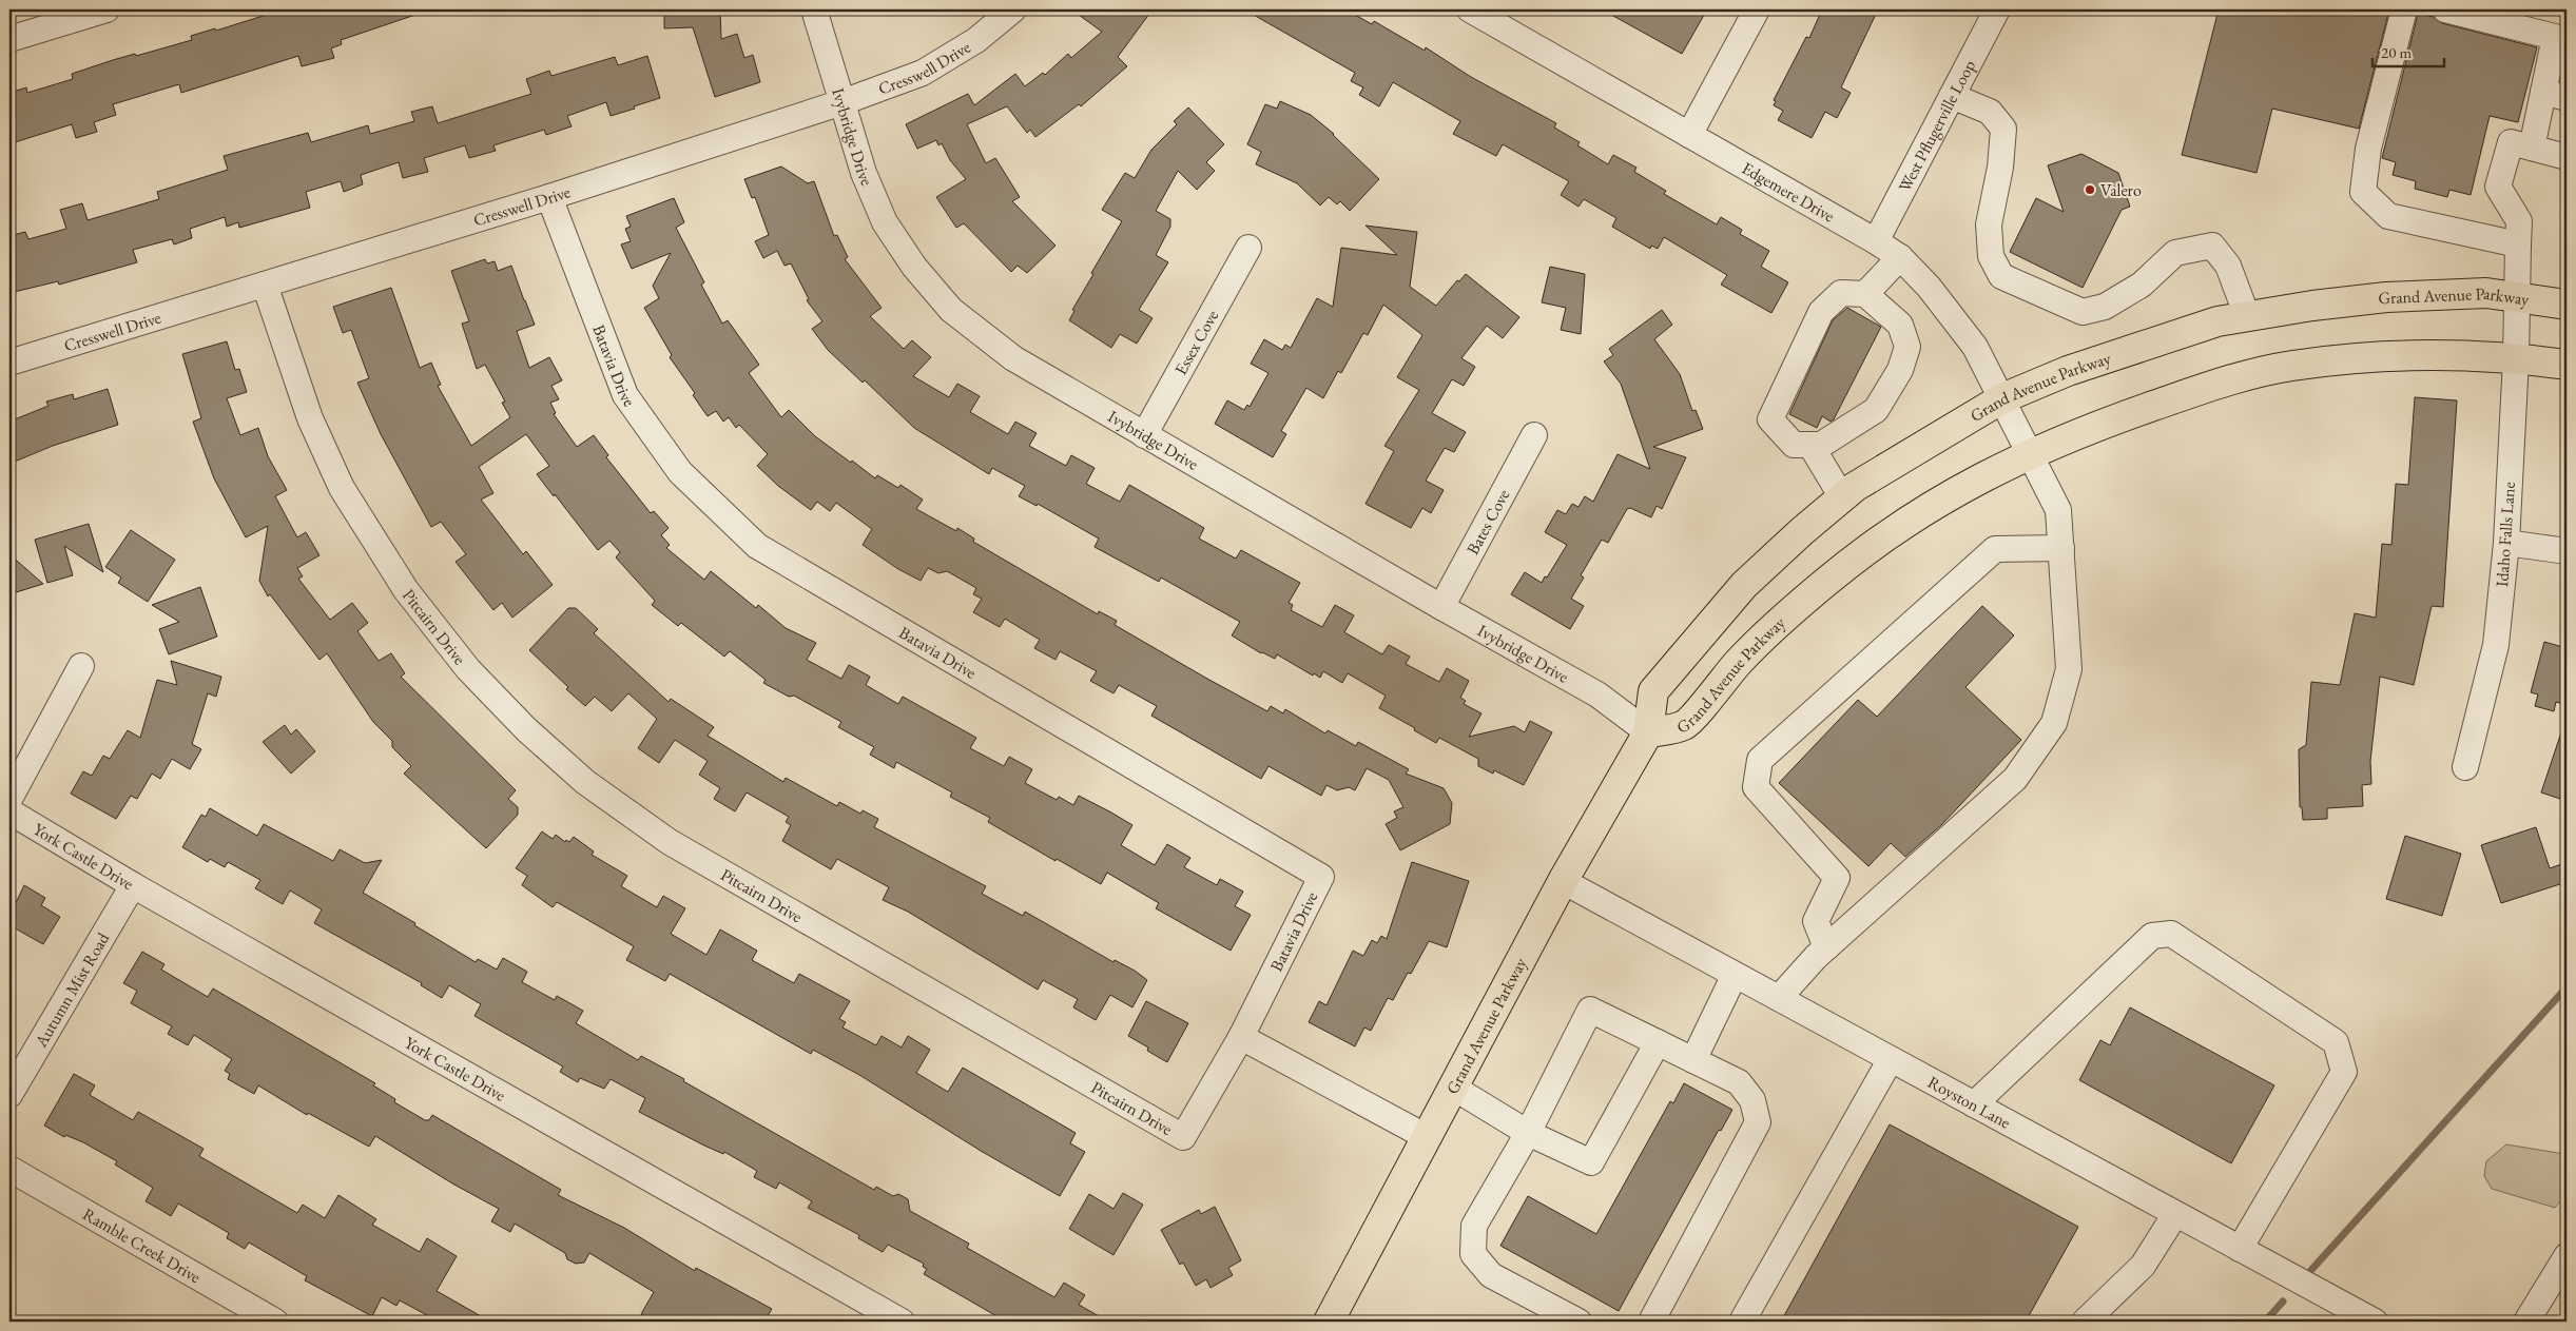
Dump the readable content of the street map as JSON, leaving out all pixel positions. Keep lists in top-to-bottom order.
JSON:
{
  "streets": {
    "main road": ["Grand Avenue Parkway"],
    "street": [
      "Cresswell Drive",
      "West Pflugerville Loop",
      "Ivybridge Drive",
      "Edgemere Drive",
      "Essex Cove",
      "Batavia Drive",
      "Bates Cove",
      "Idaho Falls Lane",
      "Pitcairn Drive",
      "York Castle Drive",
      "Autumn Mist Road",
      "Royston Lane",
      "Ramble Creek Drive"
    ]
  },
  "crossings": [
    ["Cresswell Drive", "Ivybridge Drive"],
    ["Cresswell Drive", "Batavia Drive"],
    ["Cresswell Drive", "Pitcairn Drive"],
    ["West Pflugerville Loop", "Edgemere Drive"],
    ["Ivybridge Drive", "Grand Avenue Parkway"],
    ["Ivybridge Drive", "Essex Cove"],
    ["Ivybridge Drive", "Bates Cove"],
    ["Edgemere Drive", "Grand Avenue Parkway"],
    ["Edgemere Drive", "Royston Lane"],
    ["Grand Avenue Parkway", "Idaho Falls Lane"],
    ["Grand Avenue Parkway", "Royston Lane"],
    ["Batavia Drive", "Pitcairn Drive"],
    ["York Castle Drive", "Autumn Mist Road"]
  ],
  "places": ["Valero"],
  "scale_bar": "20 m"
}
